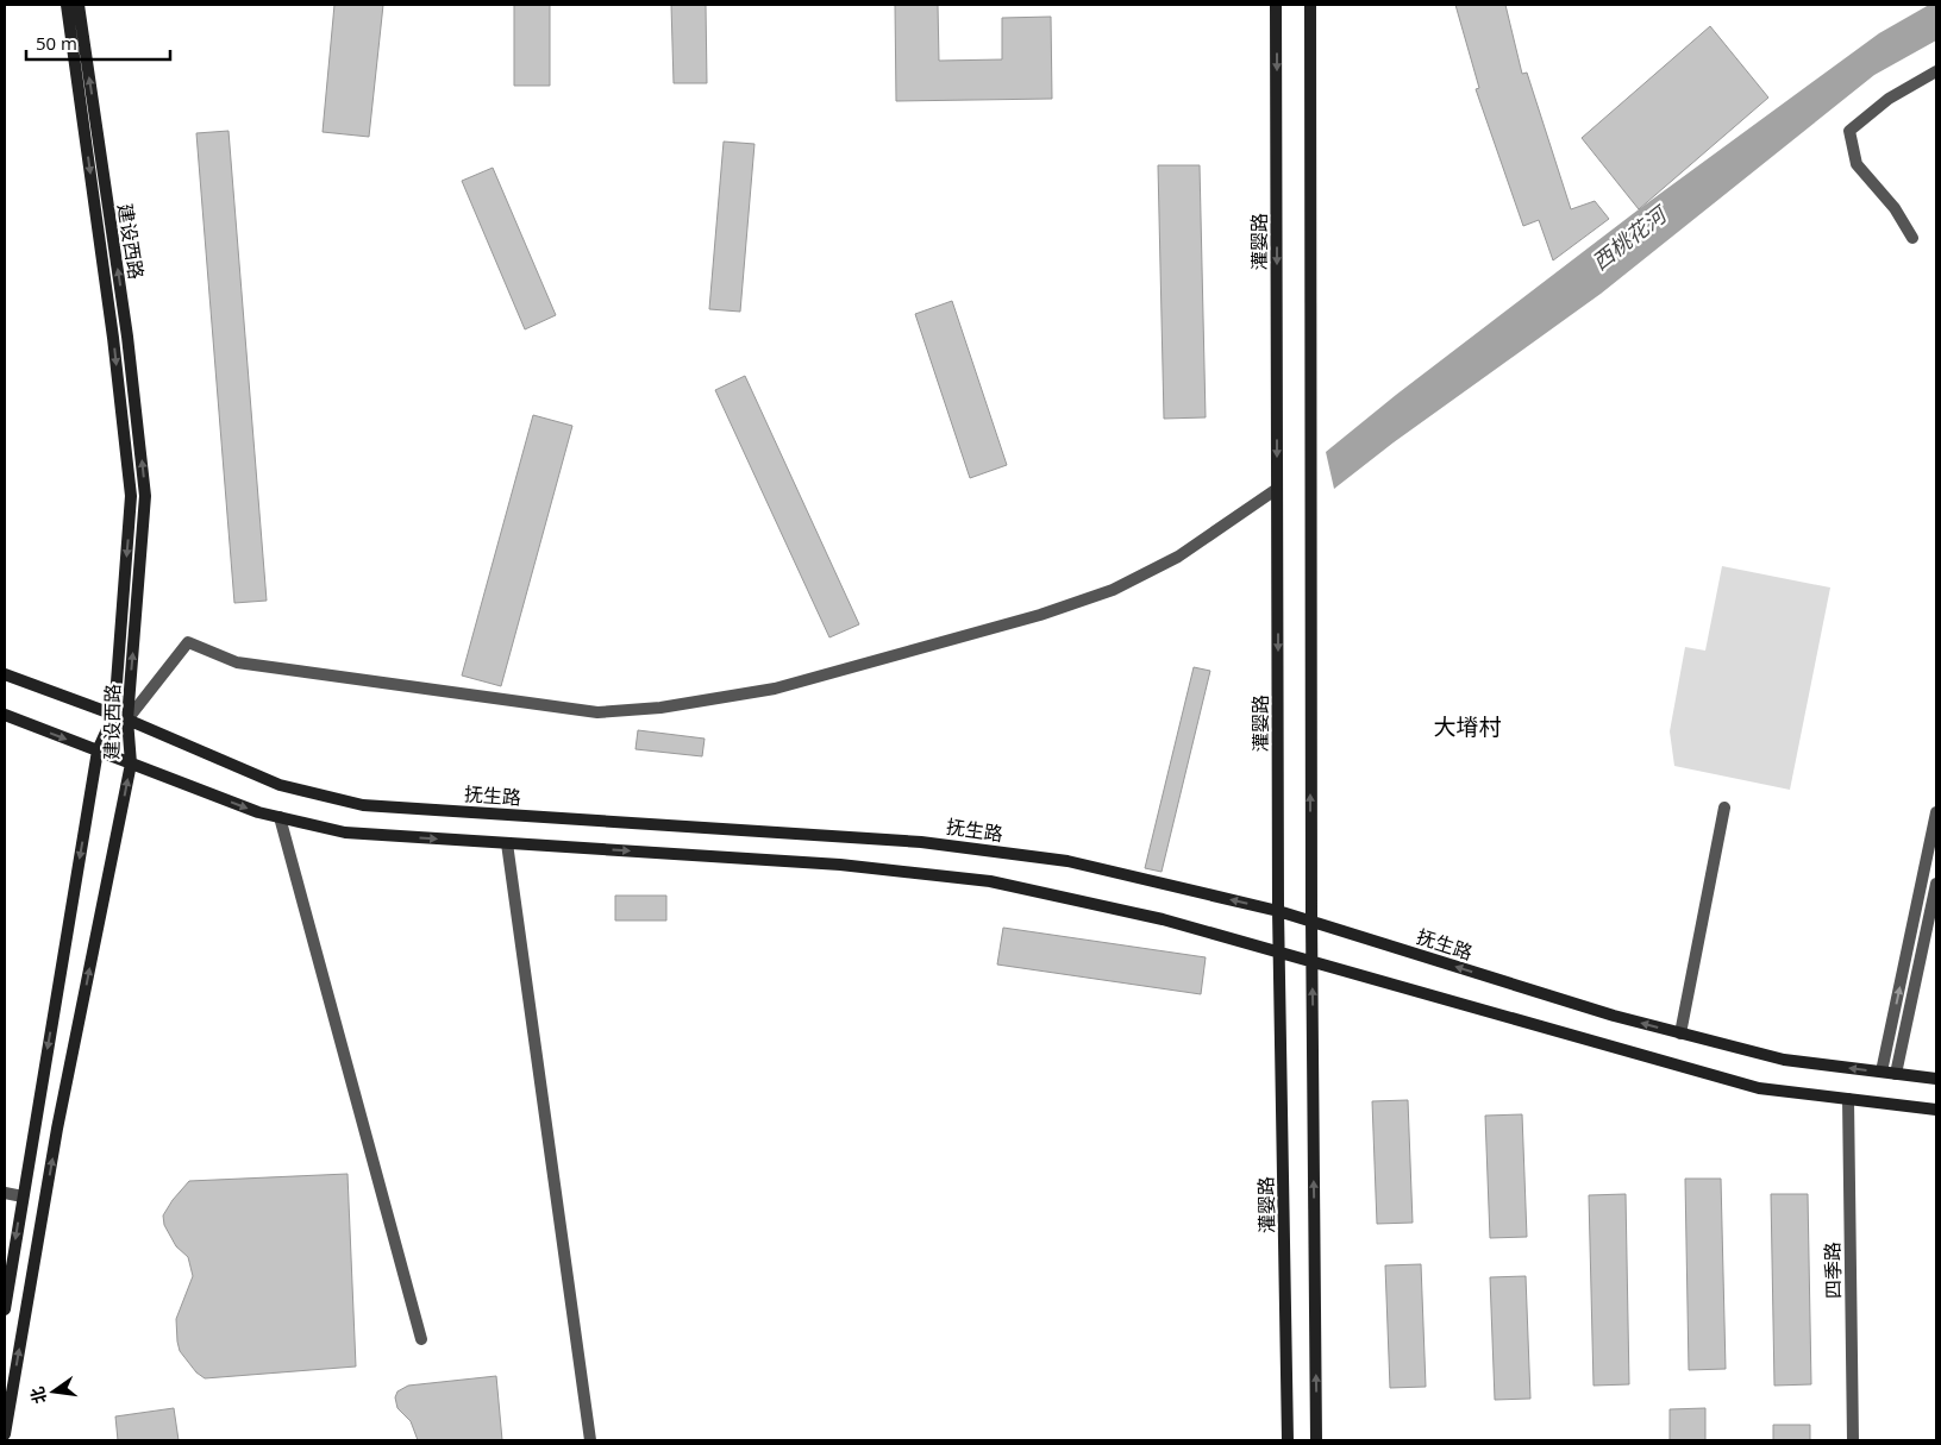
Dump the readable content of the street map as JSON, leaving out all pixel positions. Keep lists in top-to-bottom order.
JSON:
{
  "streets": {
    "main road": ["建设西路", "灌婴路", "抚生路"],
    "street": ["四季路"]
  },
  "crossings": [
    ["建设西路", "抚生路"],
    ["灌婴路", "抚生路"]
  ],
  "districts": ["大塉村"],
  "water": ["西桃花河"],
  "scale_bar": "50 m",
  "north": "left"
}
